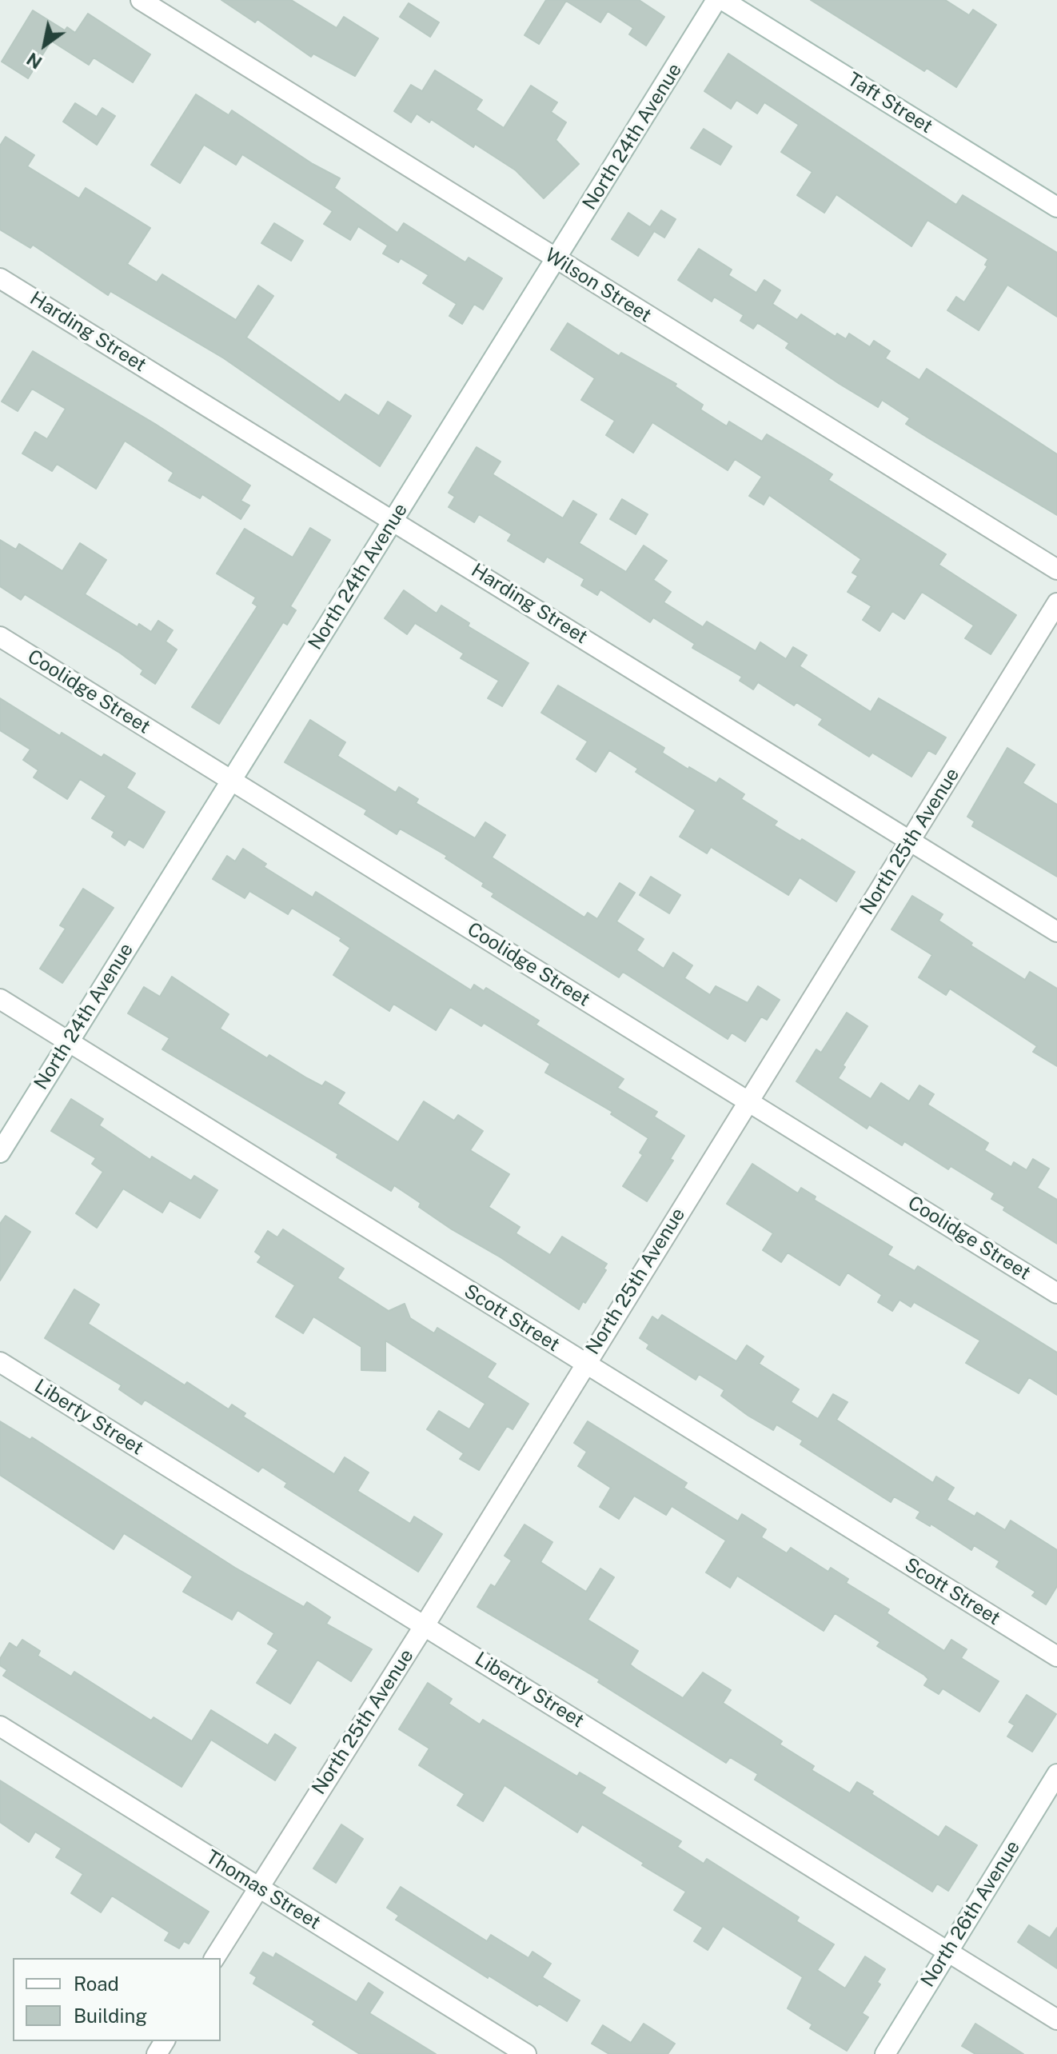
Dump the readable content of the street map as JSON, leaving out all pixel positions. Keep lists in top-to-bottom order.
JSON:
{
  "streets": {
    "street": [
      "Taft Street",
      "North 24th Avenue",
      "Wilson Street",
      "Harding Street",
      "Coolidge Street",
      "North 25th Avenue",
      "Scott Street",
      "Liberty Street",
      "Thomas Street",
      "North 26th Avenue"
    ]
  },
  "crossings": [
    ["North 24th Avenue", "Wilson Street"],
    ["North 24th Avenue", "Harding Street"],
    ["North 24th Avenue", "Coolidge Street"],
    ["North 24th Avenue", "Scott Street"],
    ["Harding Street", "North 25th Avenue"],
    ["Coolidge Street", "North 25th Avenue"],
    ["North 25th Avenue", "Scott Street"],
    ["North 25th Avenue", "Liberty Street"],
    ["North 25th Avenue", "Thomas Street"],
    ["Liberty Street", "North 26th Avenue"]
  ],
  "legend": ["Road", "Building"],
  "north": "bottom left"
}
